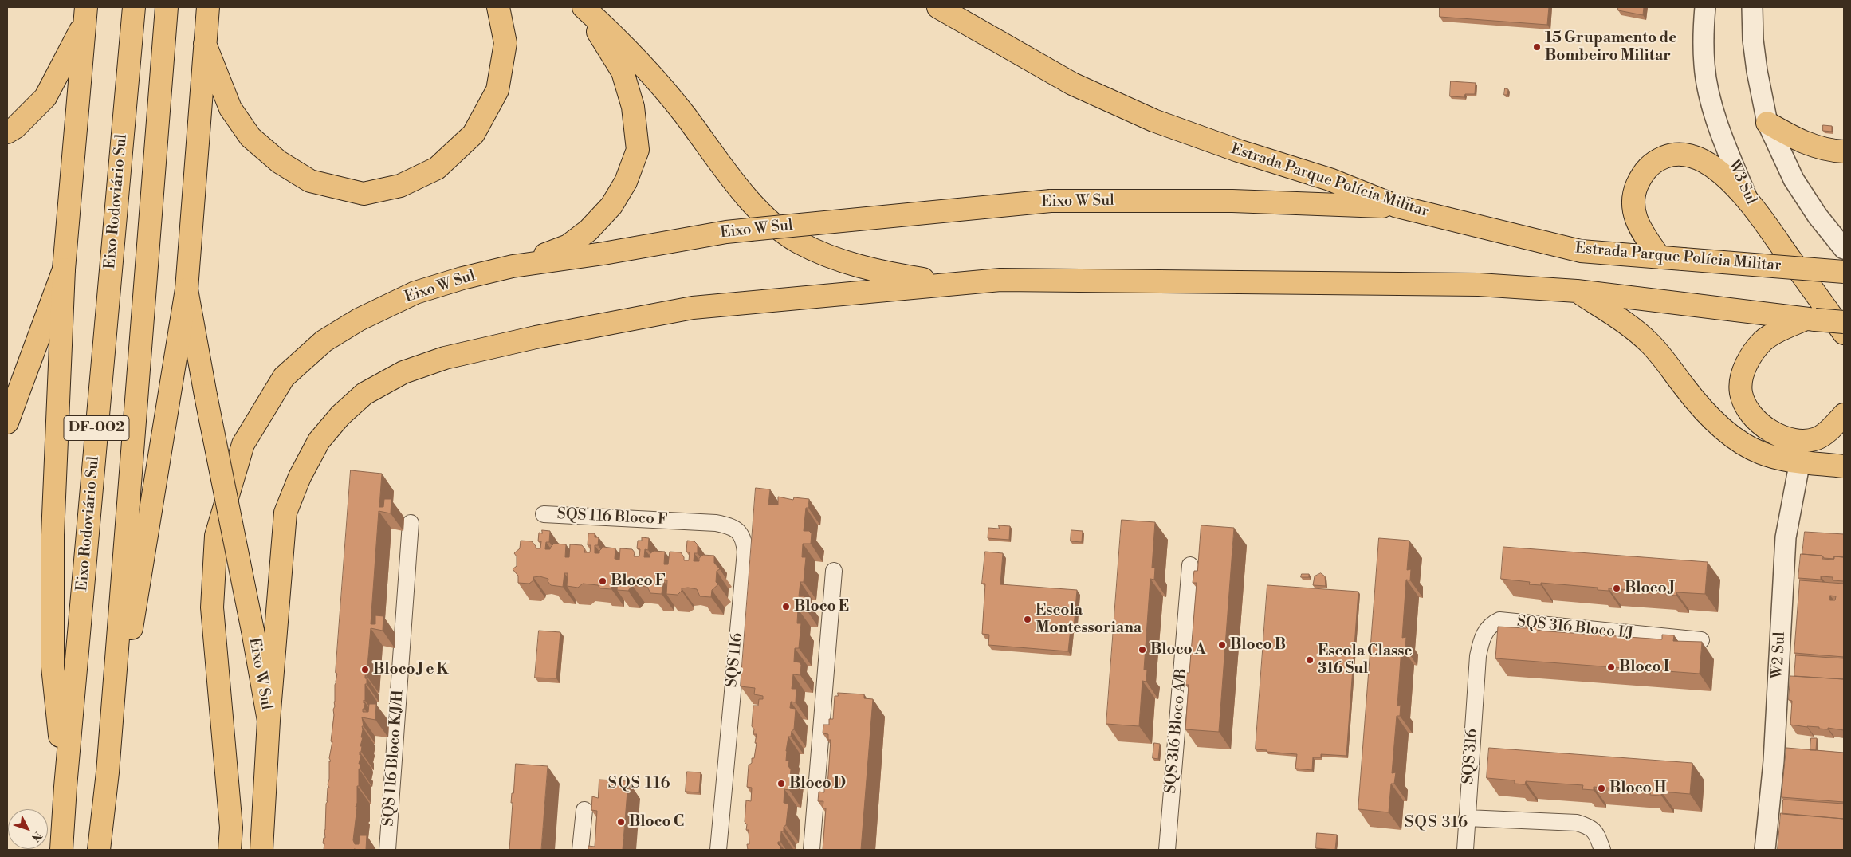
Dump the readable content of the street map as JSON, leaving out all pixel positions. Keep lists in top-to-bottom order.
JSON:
{
  "streets": {
    "main road": [
      "Estrada Parque Polícia Militar",
      "W3 Sul",
      "Eixo Rodoviário Sul",
      "Eixo W Sul",
      "DF-002"
    ],
    "street": [
      "SQS 116 Bloco F",
      "SQS 316 Bloco I/J",
      "W2 Sul",
      "SQS 116",
      "SQS 316 Bloco A/B",
      "SQS 316",
      "SQS 116 Bloco K/J/H"
    ]
  },
  "crossings": [
    ["Estrada Parque Polícia Militar", "Eixo W Sul"],
    ["SQS 116 Bloco F", "SQS 116"],
    ["SQS 316 Bloco I/J", "SQS 316"]
  ],
  "districts": ["SQS 116", "SQS 316"],
  "places": [
    "15 Grupamento de Bombeiro Militar",
    "Bloco F",
    "Bloco J",
    "Bloco E",
    "Escola Montessoriana",
    "Bloco B",
    "Bloco A",
    "Escola Classe 316 Sul",
    "Bloco I",
    "Bloco J e K",
    "Bloco D",
    "Bloco H",
    "Bloco C"
  ],
  "north": "bottom right"
}
